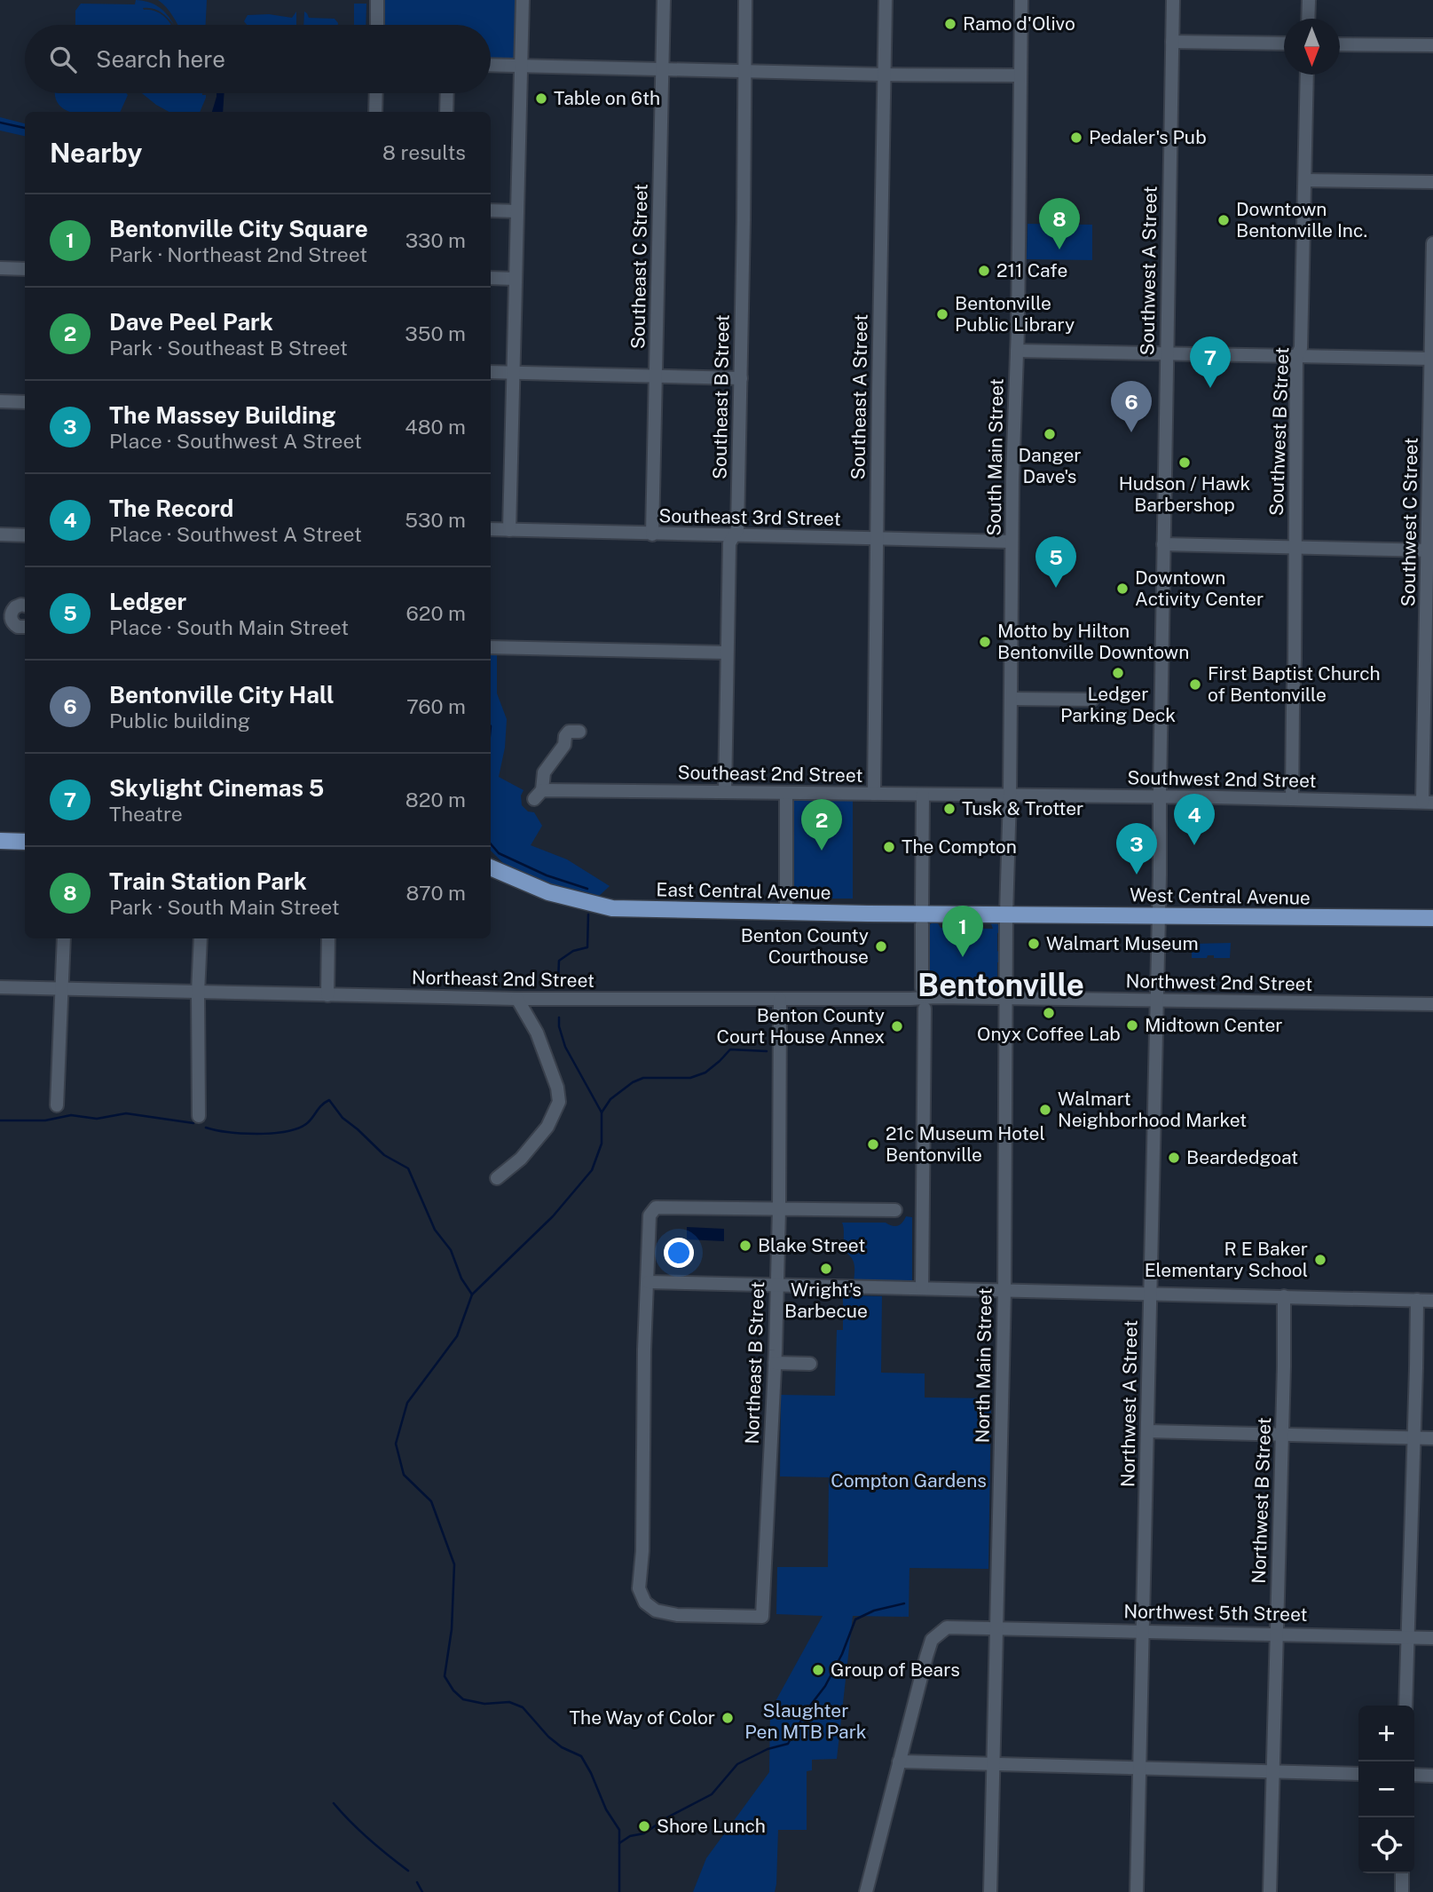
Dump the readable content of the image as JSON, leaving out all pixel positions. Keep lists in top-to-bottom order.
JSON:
{
  "streets": {
    "main road": ["East Central Avenue", "West Central Avenue"],
    "street": [
      "Southeast C Street",
      "Southwest A Street",
      "Southeast B Street",
      "Southeast A Street",
      "Southwest B Street",
      "South Main Street",
      "Southeast 3rd Street",
      "Southwest C Street",
      "Southeast 2nd Street",
      "Southwest 2nd Street",
      "Northeast 2nd Street",
      "Northwest 2nd Street",
      "Northeast B Street",
      "North Main Street",
      "Northwest A Street",
      "Northwest B Street",
      "Northwest 5th Street"
    ]
  },
  "crossings": [
    ["Southeast C Street", "Southeast 3rd Street"],
    ["Southwest A Street", "Southwest 2nd Street"],
    ["Southwest A Street", "West Central Avenue"],
    ["Southwest A Street", "Northwest A Street"],
    ["Southeast B Street", "Southeast 3rd Street"],
    ["Southeast B Street", "Southeast 2nd Street"],
    ["Southeast A Street", "Southeast 3rd Street"],
    ["Southeast A Street", "Southeast 2nd Street"],
    ["Southwest B Street", "Southwest 2nd Street"],
    ["South Main Street", "Southeast 3rd Street"],
    ["South Main Street", "Southeast 2nd Street"],
    ["South Main Street", "Southwest 2nd Street"],
    ["South Main Street", "East Central Avenue"],
    ["South Main Street", "West Central Avenue"],
    ["South Main Street", "North Main Street"],
    ["Southwest C Street", "Southwest 2nd Street"],
    ["Southeast 2nd Street", "Southwest 2nd Street"],
    ["East Central Avenue", "West Central Avenue"],
    ["East Central Avenue", "North Main Street"],
    ["West Central Avenue", "North Main Street"],
    ["West Central Avenue", "Northwest A Street"],
    ["Northeast 2nd Street", "Northwest 2nd Street"],
    ["Northeast 2nd Street", "Northeast B Street"],
    ["Northeast 2nd Street", "North Main Street"],
    ["Northwest 2nd Street", "North Main Street"],
    ["Northwest 2nd Street", "Northwest A Street"],
    ["North Main Street", "Northwest 5th Street"],
    ["Northwest A Street", "Northwest 5th Street"],
    ["Northwest B Street", "Northwest 5th Street"]
  ],
  "districts": ["Bentonville"],
  "parks": ["Compton Gardens", "Slaughter Pen MTB Park"],
  "places": [
    "Ramo d'Olivo",
    "Table on 6th",
    "Pedaler's Pub",
    "Downtown Bentonville Inc.",
    "211 Cafe",
    "Bentonville Public Library",
    "Danger Dave's",
    "Hudson / Hawk Barbershop",
    "Downtown Activity Center",
    "Motto by Hilton Bentonville Downtown",
    "Ledger Parking Deck",
    "First Baptist Church of Bentonville",
    "Tusk & Trotter",
    "The Compton",
    "Walmart Museum",
    "Benton County Courthouse",
    "Onyx Coffee Lab",
    "Midtown Center",
    "Benton County Court House Annex",
    "Walmart Neighborhood Market",
    "21c Museum Hotel Bentonville",
    "Beardedgoat",
    "Blake Street",
    "R E Baker Elementary School",
    "Wright's Barbecue",
    "Group of Bears",
    "The Way of Color",
    "Shore Lunch"
  ],
  "north": "bottom",
  "page": {
    "search": "Search here",
    "heading": ["Nearby", "8 results"],
    "list": [
      {
        "mark": "1",
        "name": "Bentonville City Square",
        "note": "Park · Northeast 2nd Street",
        "value": "330 m"
      },
      {
        "mark": "2",
        "name": "Dave Peel Park",
        "note": "Park · Southeast B Street",
        "value": "350 m"
      },
      {
        "mark": "3",
        "name": "The Massey Building",
        "note": "Place · Southwest A Street",
        "value": "480 m"
      },
      {
        "mark": "4",
        "name": "The Record",
        "note": "Place · Southwest A Street",
        "value": "530 m"
      },
      {
        "mark": "5",
        "name": "Ledger",
        "note": "Place · South Main Street",
        "value": "620 m"
      },
      {
        "mark": "6",
        "name": "Bentonville City Hall",
        "note": "Public building",
        "value": "760 m"
      },
      {
        "mark": "7",
        "name": "Skylight Cinemas 5",
        "note": "Theatre",
        "value": "820 m"
      },
      {
        "mark": "8",
        "name": "Train Station Park",
        "note": "Park · South Main Street",
        "value": "870 m"
      }
    ],
    "pins": [
      "8",
      "7",
      "6",
      "5",
      "4",
      "2",
      "3",
      "1"
    ],
    "map_buttons": ["+", "−"]
  }
}
